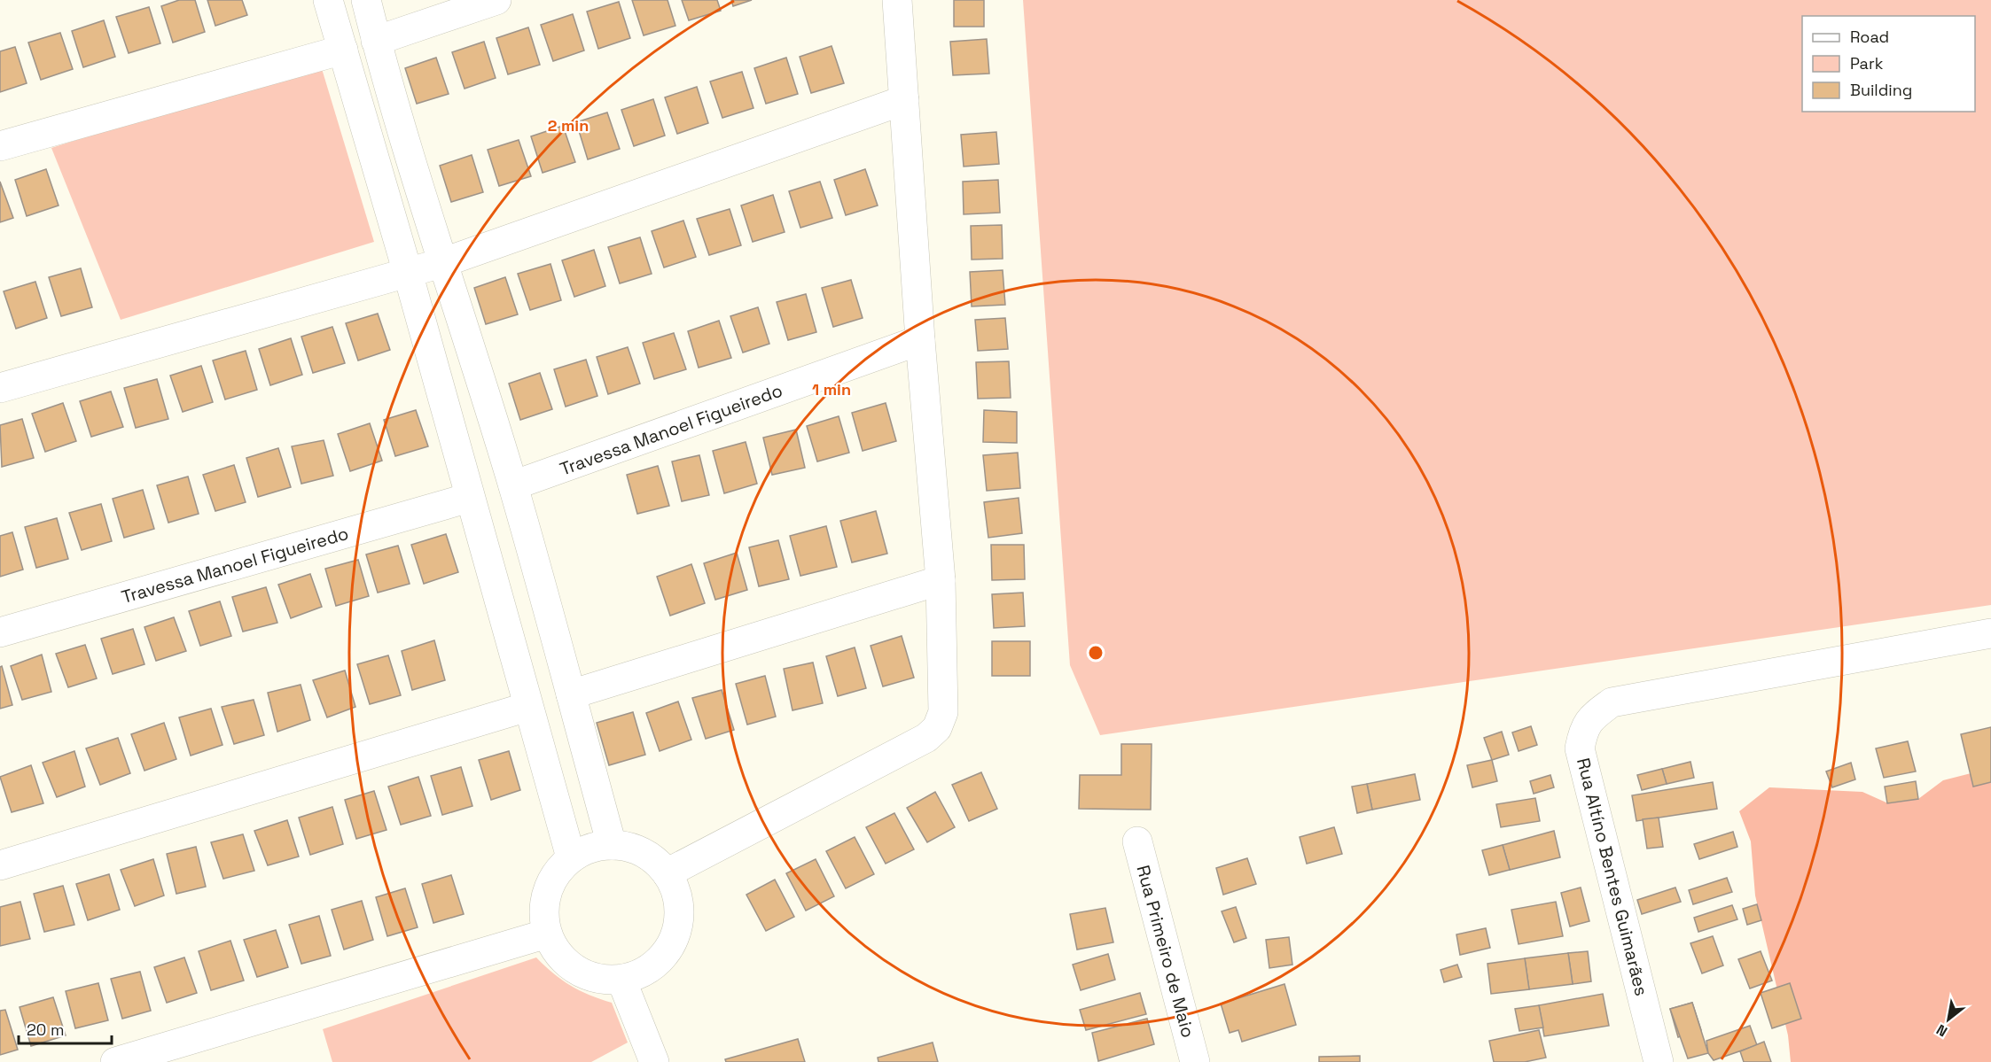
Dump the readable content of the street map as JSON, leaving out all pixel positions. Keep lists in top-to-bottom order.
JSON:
{
  "streets": {
    "street": ["Travessa Manoel Figueiredo", "Rua Altíno Bentes Guimarães", "Rua Primeiro de Maio"]
  },
  "legend": ["Road", "Park", "Building"],
  "scale_bar": "20 m",
  "north": "bottom left",
  "rings": ["2 min", "1 min"]
}
